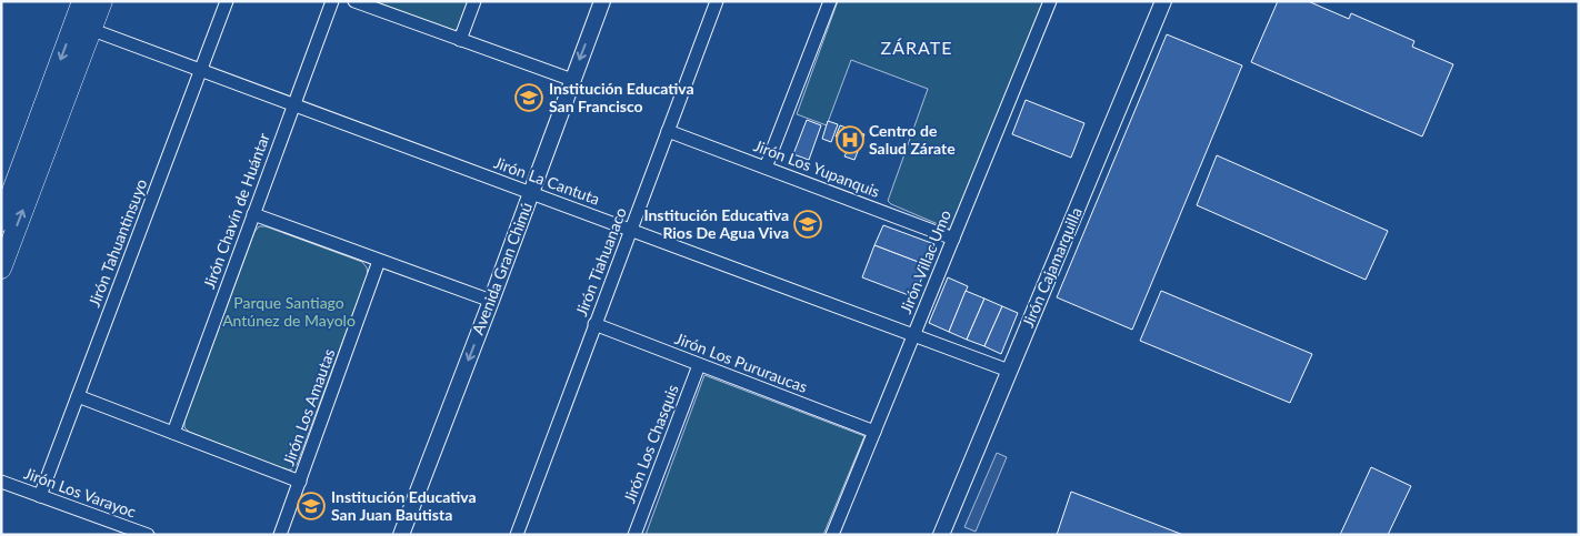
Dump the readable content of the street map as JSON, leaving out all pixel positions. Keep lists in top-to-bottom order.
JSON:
{
  "streets": {
    "street": [
      "Jirón Los Yupanquis",
      "Jirón La Cantuta",
      "Jirón Chavín de Huántar",
      "Jirón Tahuantinsuyo",
      "Jirón Tiahuanaco",
      "Jirón Villac Umo",
      "Jirón Cajamarquilla",
      "Avenida Gran Chimú",
      "Jirón Los Pururaucas",
      "Jirón Los Amautas",
      "Jirón Los Chasquis",
      "Jirón Los Varayoc"
    ]
  },
  "crossings": [
    ["Jirón Los Yupanquis", "Jirón Tiahuanaco"],
    ["Jirón Los Yupanquis", "Jirón Villac Umo"],
    ["Jirón La Cantuta", "Jirón Chavín de Huántar"],
    ["Jirón La Cantuta", "Jirón Tahuantinsuyo"],
    ["Jirón La Cantuta", "Jirón Tiahuanaco"],
    ["Jirón La Cantuta", "Jirón Villac Umo"],
    ["Jirón La Cantuta", "Jirón Cajamarquilla"],
    ["Jirón La Cantuta", "Avenida Gran Chimú"],
    ["Jirón Tahuantinsuyo", "Jirón Los Varayoc"],
    ["Jirón Tiahuanaco", "Jirón Los Pururaucas"],
    ["Jirón Villac Umo", "Jirón Los Pururaucas"],
    ["Jirón Los Pururaucas", "Jirón Los Chasquis"]
  ],
  "one_way": ["Avenida Gran Chimú"],
  "districts": ["ZÁRATE"],
  "parks": ["Parque Santiago Antúnez de Mayolo"],
  "places": {
    "school or university": ["Institución Educativa San Francisco", "Institución Educativa Rios De Agua Viva", "Institución Educativa San Juan Bautista"],
    "hospital": ["Centro de Salud Zárate"]
  }
}
